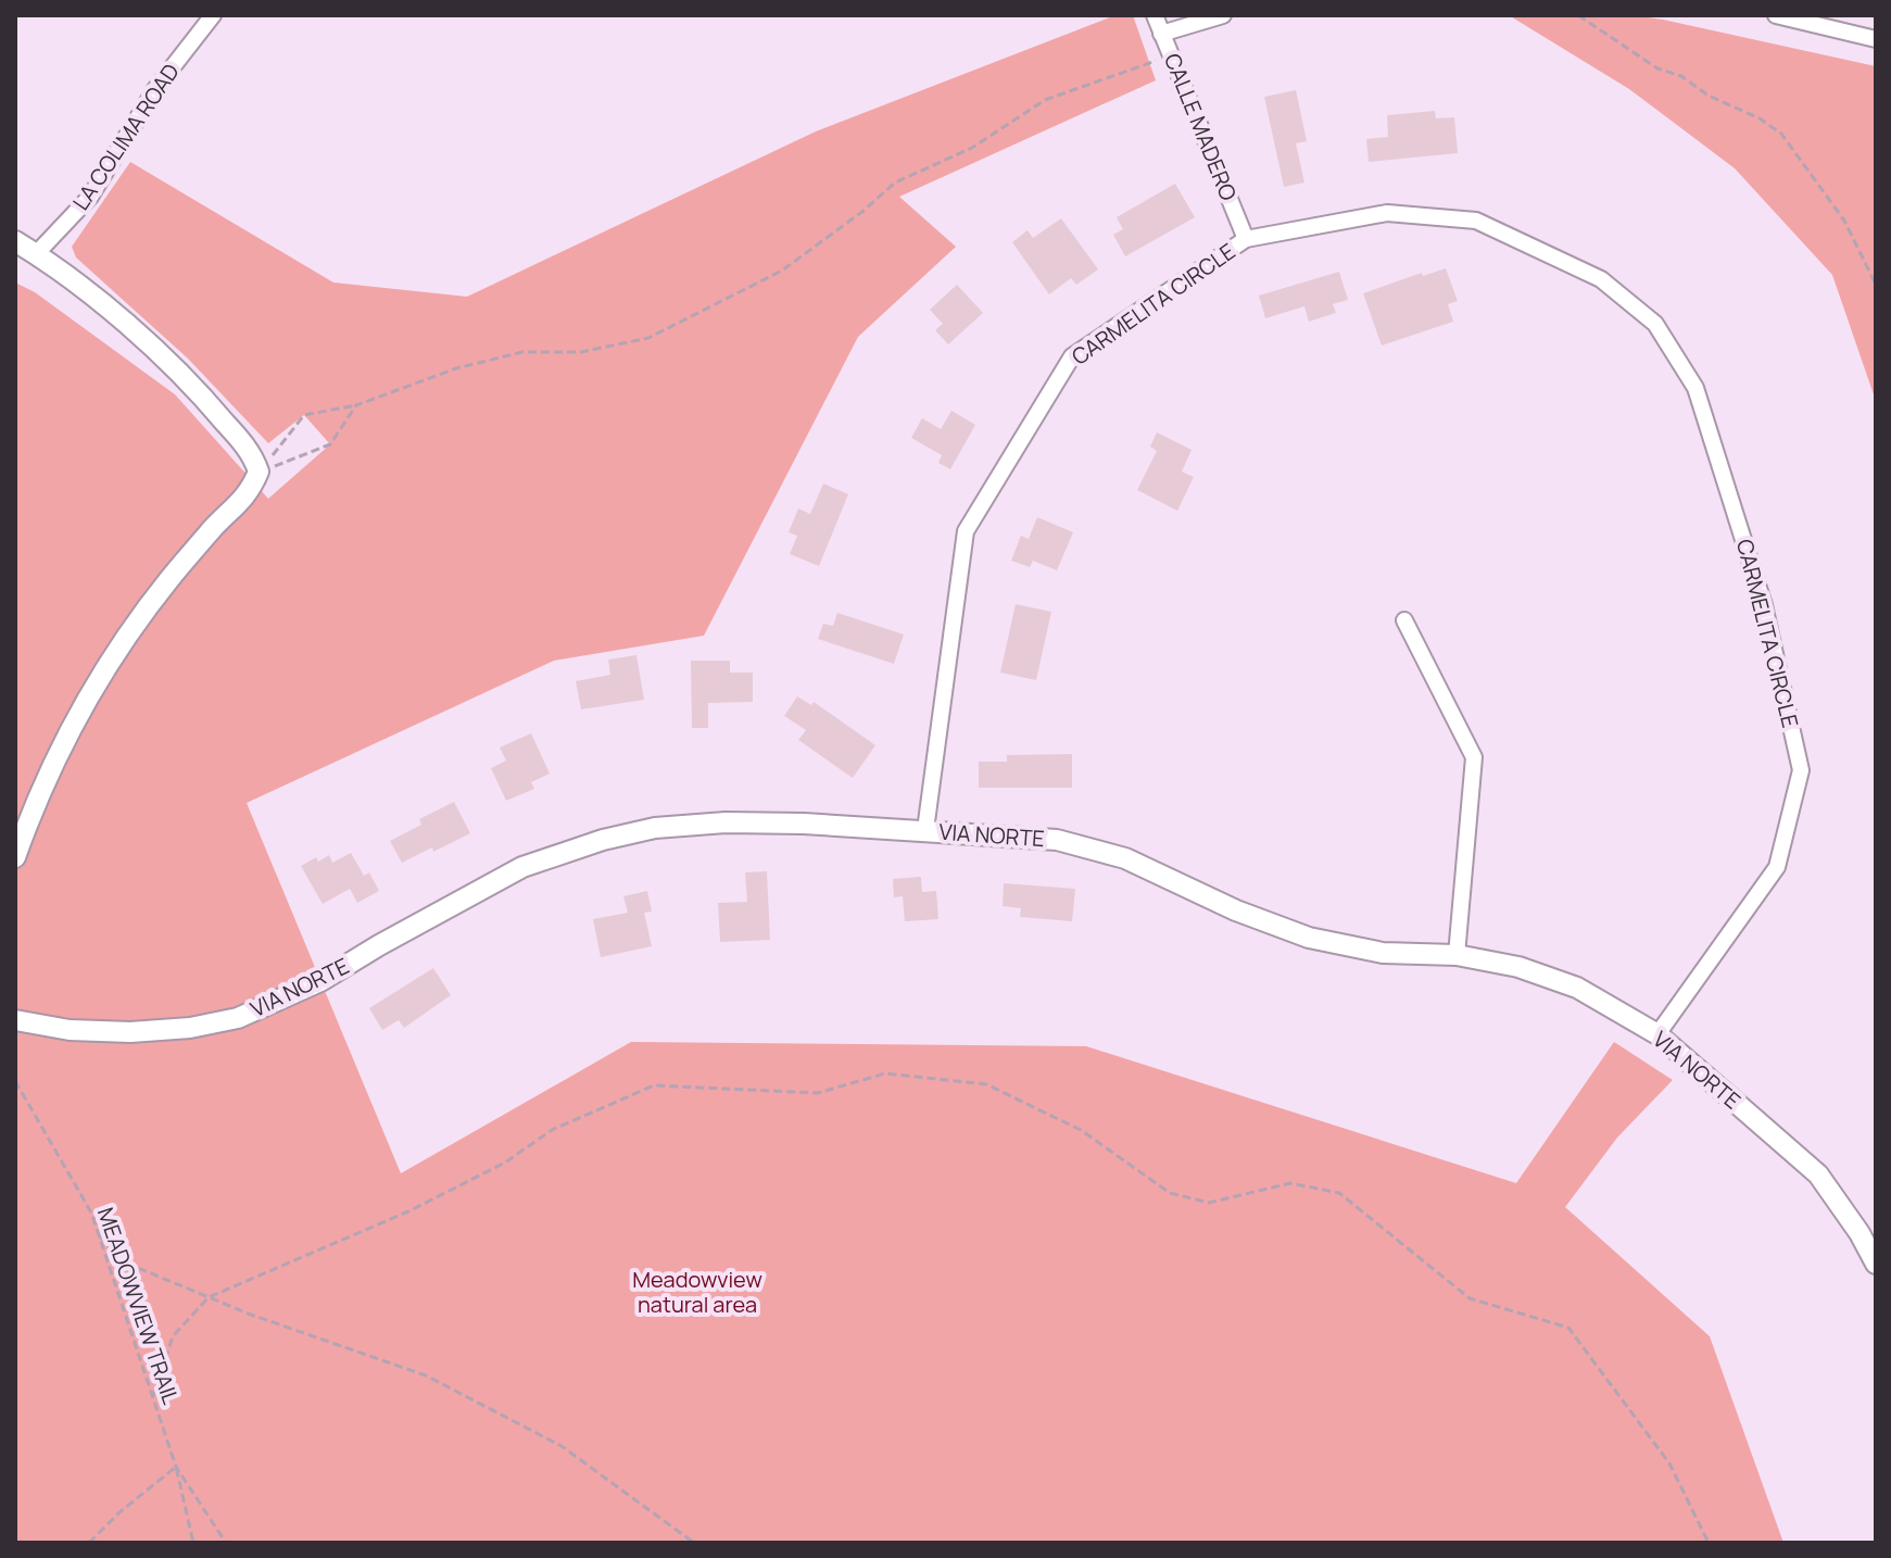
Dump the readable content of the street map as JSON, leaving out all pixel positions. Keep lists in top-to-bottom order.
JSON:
{
  "streets": {
    "street": [
      "CALLE MADERO",
      "LA COLIMA ROAD",
      "CARMELITA CIRCLE",
      "VIA NORTE"
    ],
    "path": ["MEADOWVIEW TRAIL"]
  },
  "crossings": [
    ["CALLE MADERO", "CARMELITA CIRCLE"],
    ["CARMELITA CIRCLE", "VIA NORTE"]
  ],
  "parks": ["Meadowview natural area"]
}
